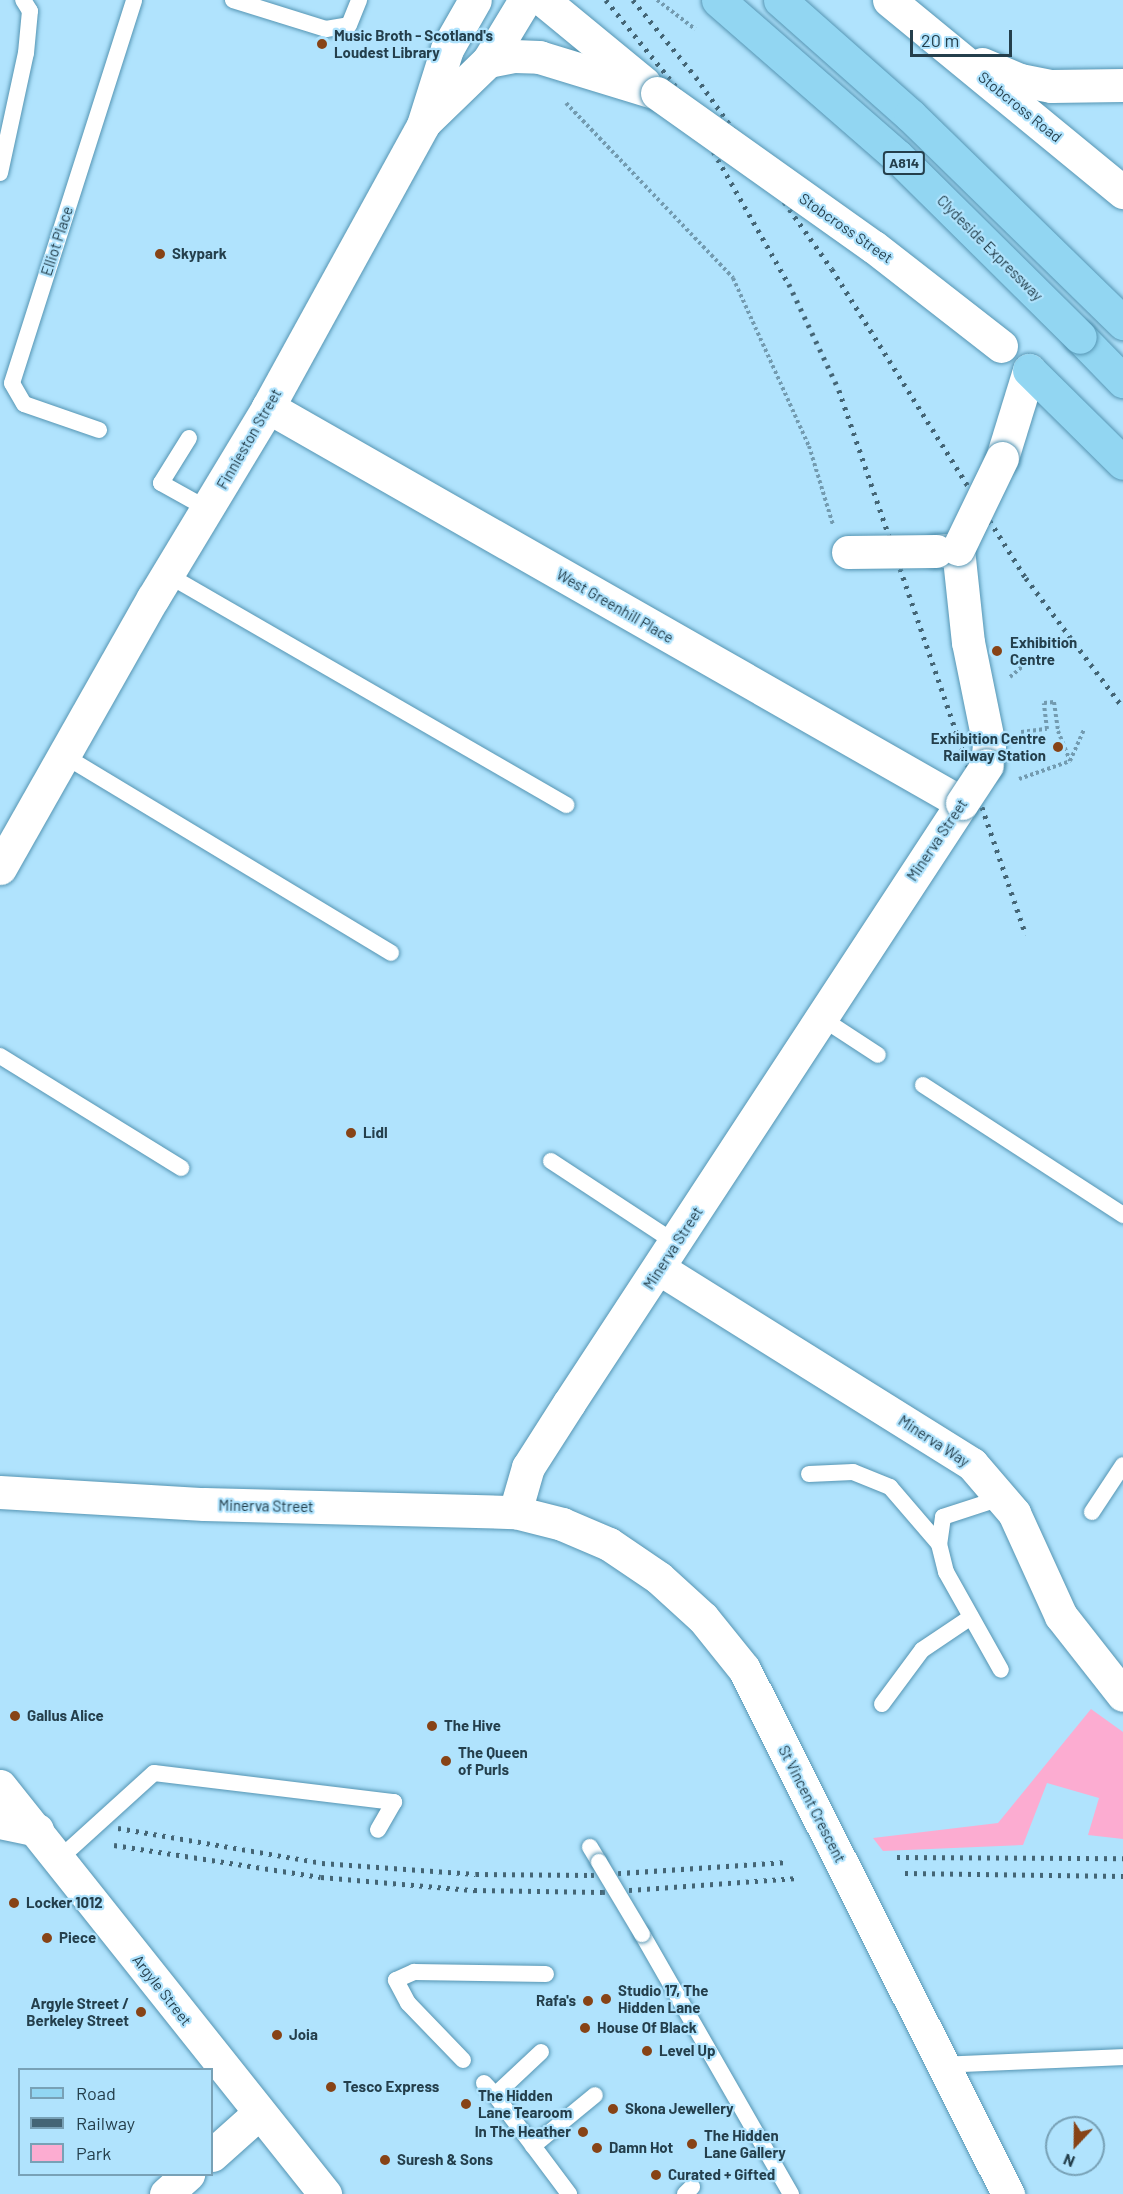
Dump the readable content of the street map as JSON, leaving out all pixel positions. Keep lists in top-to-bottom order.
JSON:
{
  "streets": {
    "main road": ["A814", "Clydeside Expressway"],
    "street": [
      "Stobcross Road",
      "Stobcross Street",
      "Finnieston Street",
      "West Greenhill Place",
      "Minerva Street",
      "Minerva Way",
      "St Vincent Crescent",
      "Argyle Street"
    ],
    "lane": ["Elliot Place"]
  },
  "crossings": [
    ["Finnieston Street", "West Greenhill Place"],
    ["West Greenhill Place", "Minerva Street"],
    ["Minerva Street", "Minerva Way"],
    ["Minerva Street", "St Vincent Crescent"]
  ],
  "places": [
    "Music Broth - Scotland's Loudest Library",
    "Skypark",
    "Exhibition Centre",
    "Exhibition Centre Railway Station",
    "Lidl",
    "Gallus Alice",
    "The Hive",
    "The Queen of Purls",
    "Locker 1012",
    "Piece",
    "Studio 17, The Hidden Lane",
    "Rafa's",
    "Argyle Street / Berkeley Street",
    "House Of Black",
    "Joia",
    "Level Up",
    "Tesco Express",
    "The Hidden Lane Tearoom",
    "Skona Jewellery",
    "In The Heather",
    "The Hidden Lane Gallery",
    "Damn Hot",
    "Suresh & Sons",
    "Curated + Gifted"
  ],
  "legend": ["Road", "Railway", "Park"],
  "scale_bar": "20 m",
  "north": "bottom"
}
